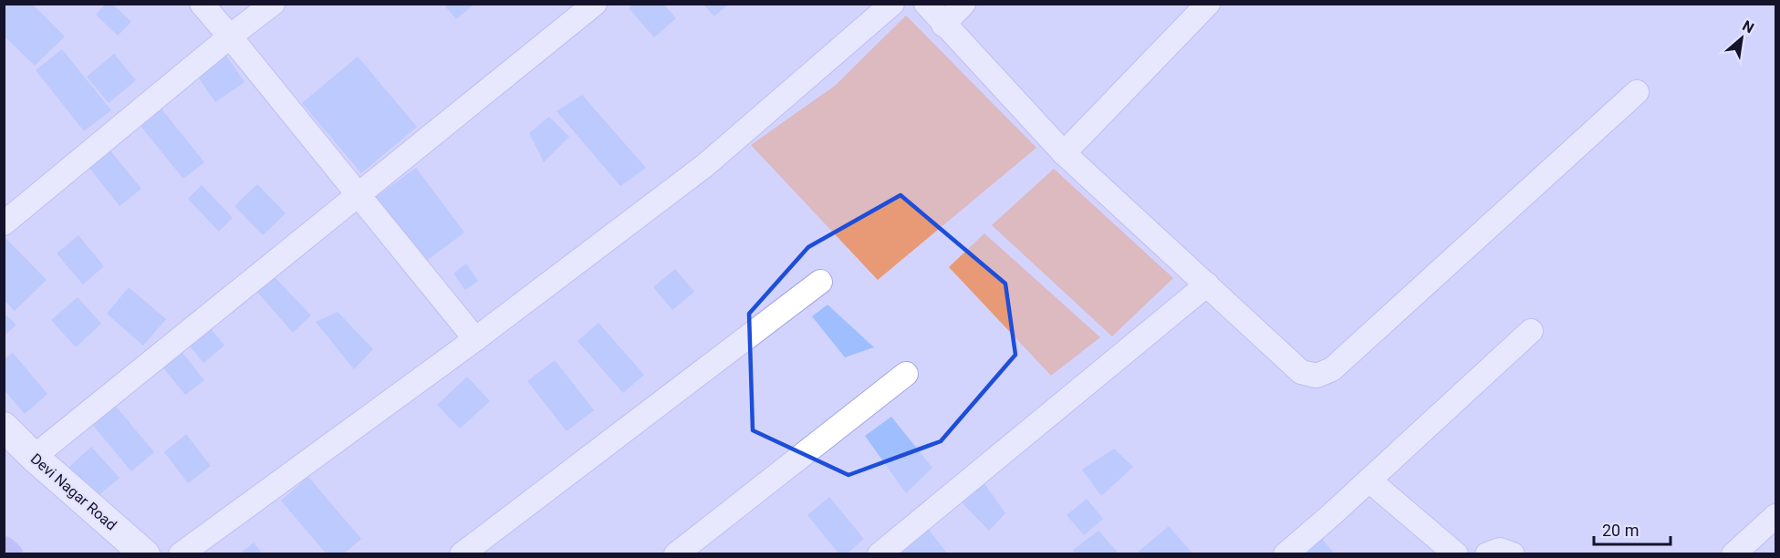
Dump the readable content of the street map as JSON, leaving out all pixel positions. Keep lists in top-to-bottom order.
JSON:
{
  "streets": {
    "street": ["Devi Nagar Road"]
  },
  "scale_bar": "20 m",
  "north": "top right"
}
